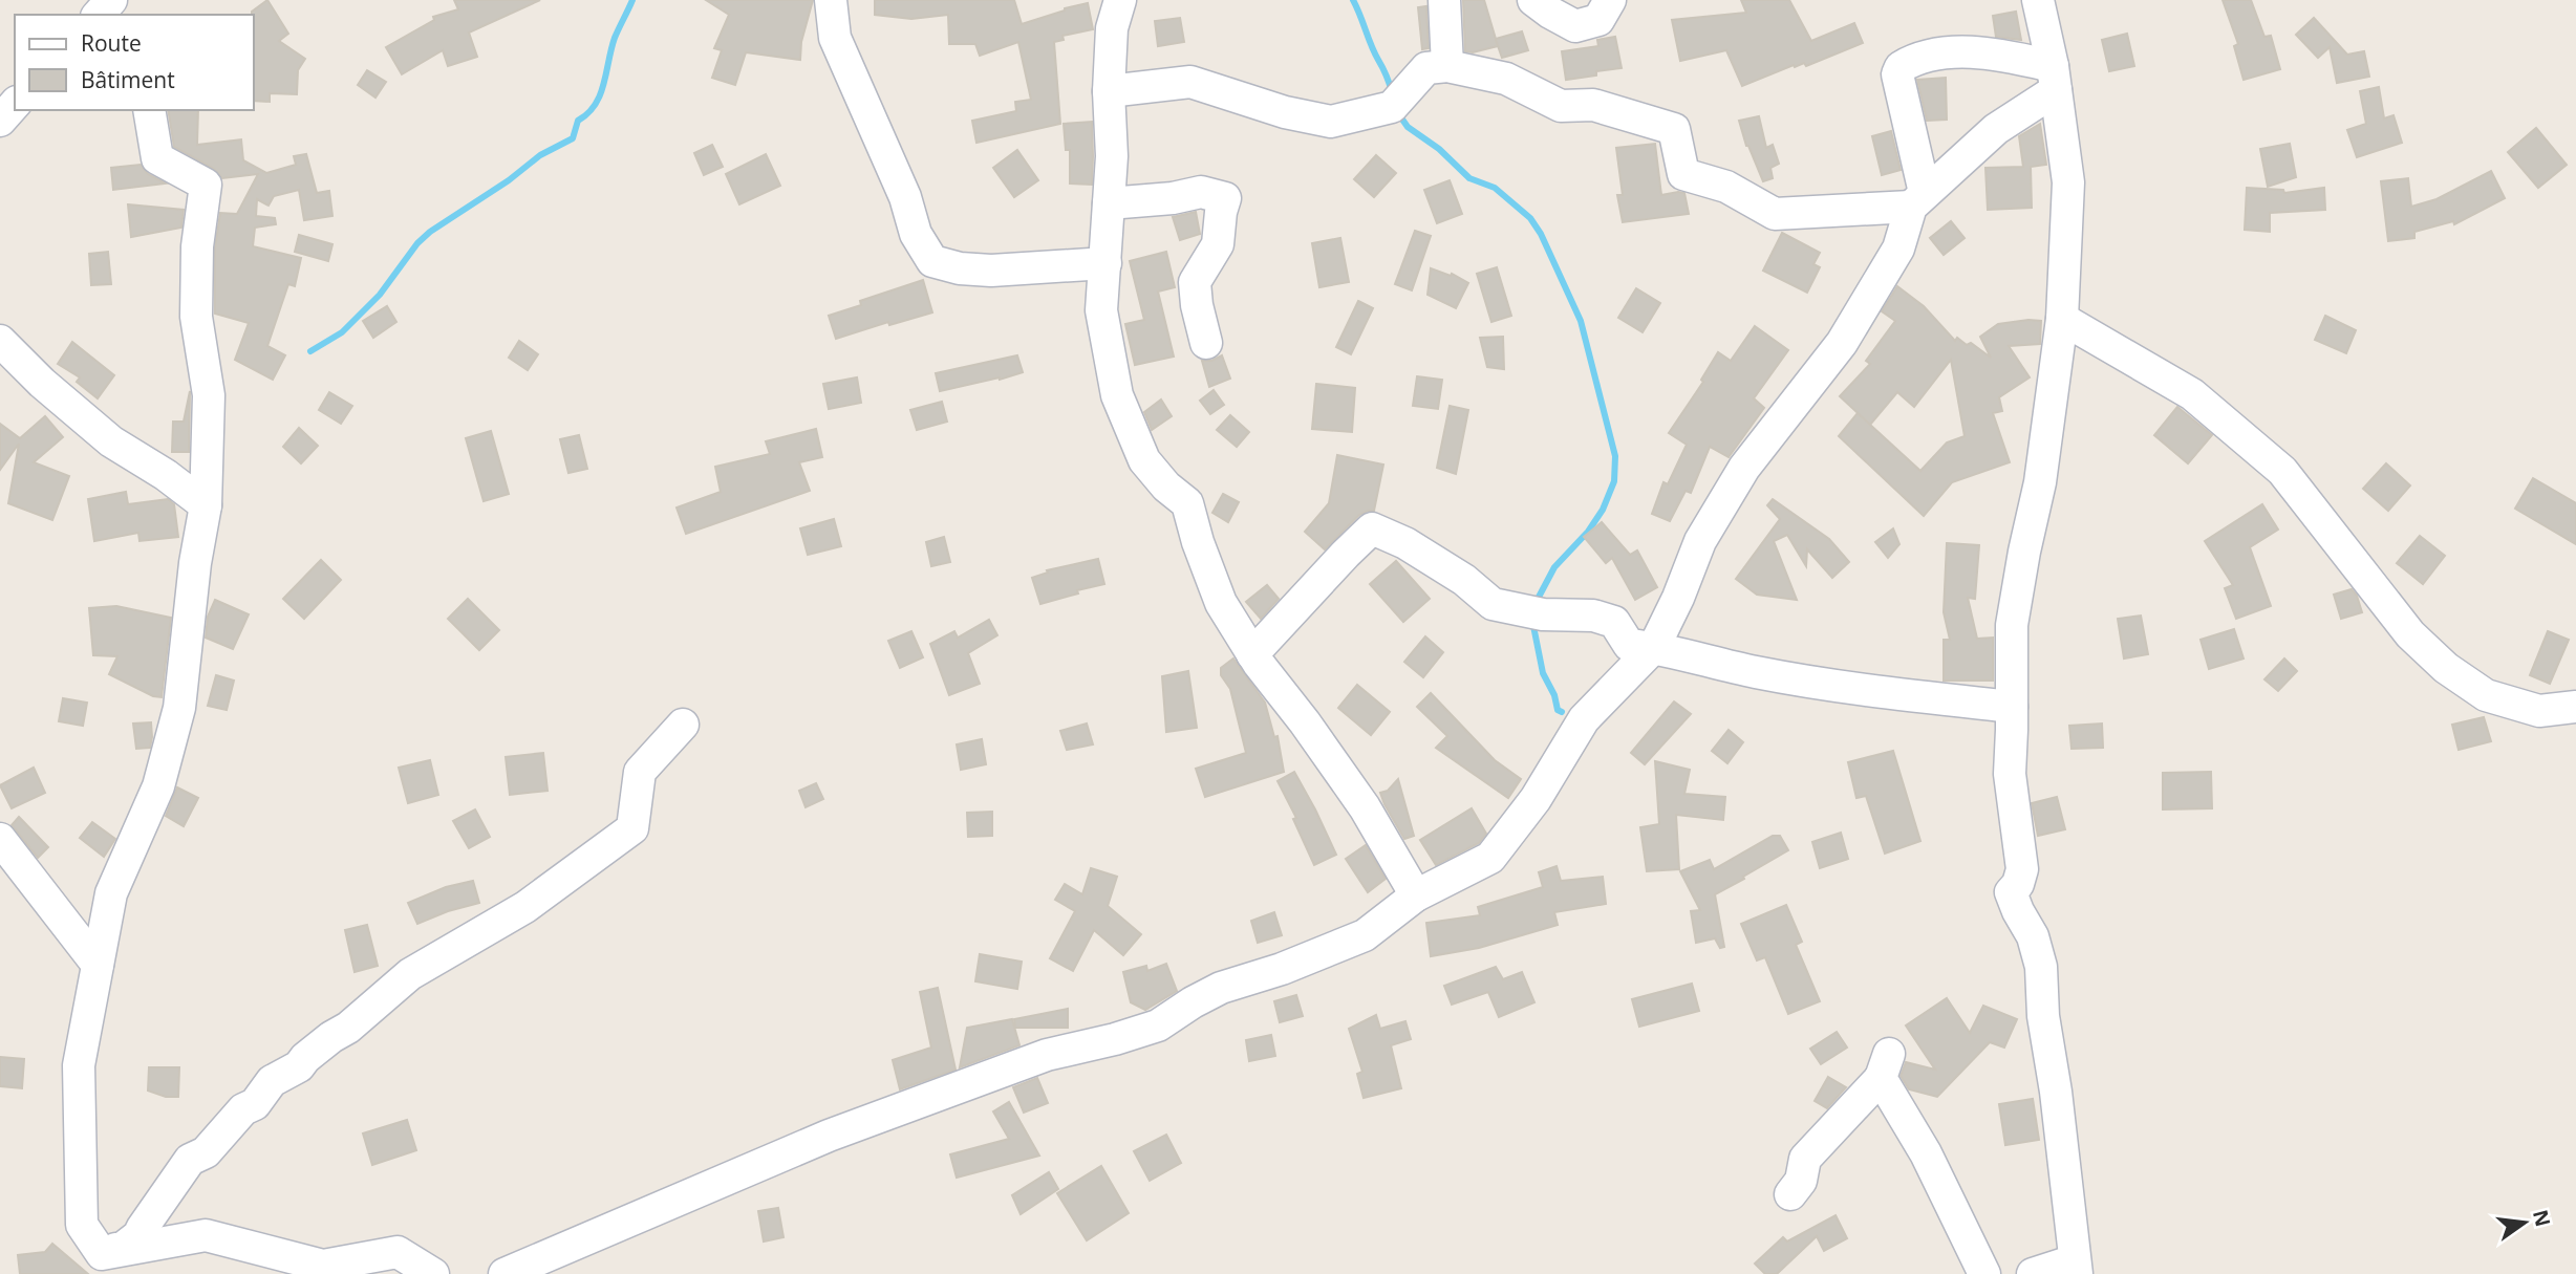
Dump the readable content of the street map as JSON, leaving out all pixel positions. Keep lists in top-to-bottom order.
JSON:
{
  "legend": ["Route", "Bâtiment"],
  "north": "right"
}
